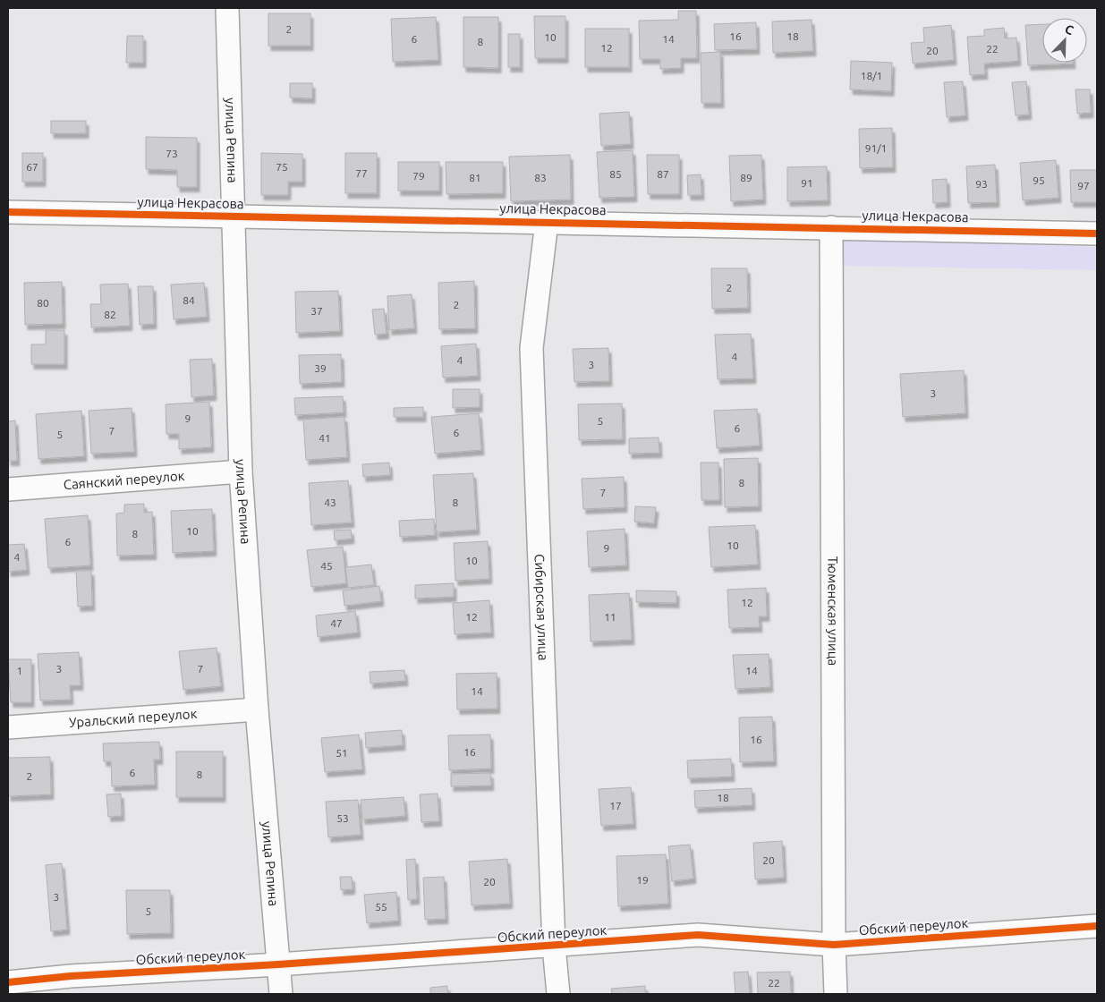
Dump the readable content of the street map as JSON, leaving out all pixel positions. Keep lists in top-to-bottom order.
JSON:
{
  "streets": {
    "street": [
      "улица Репина",
      "улица Некрасова",
      "Саянский переулок",
      "Сибирская улица",
      "Тюменская улица",
      "Уральский переулок",
      "Обский переулок"
    ]
  },
  "crossings": [
    ["улица Репина", "улица Некрасова"],
    ["улица Репина", "Саянский переулок"],
    ["улица Репина", "Уральский переулок"],
    ["улица Репина", "Обский переулок"],
    ["улица Некрасова", "Сибирская улица"],
    ["улица Некрасова", "Тюменская улица"],
    ["Сибирская улица", "Обский переулок"],
    ["Тюменская улица", "Обский переулок"]
  ],
  "house_numbers": [
    "2",
    "16",
    "18",
    "10",
    "6",
    "14",
    "8",
    "12",
    "22",
    "20",
    "18/1",
    "91/1",
    "73",
    "67",
    "75",
    "77",
    "85",
    "87",
    "79",
    "81",
    "83",
    "89",
    "95",
    "91",
    "93",
    "97",
    "2",
    "84",
    "80",
    "2",
    "37",
    "82",
    "4",
    "4",
    "3",
    "39",
    "3",
    "9",
    "5",
    "6",
    "7",
    "6",
    "5",
    "41",
    "8",
    "7",
    "43",
    "8",
    "10",
    "8",
    "6",
    "10",
    "9",
    "4",
    "10",
    "45",
    "12",
    "12",
    "11",
    "47",
    "3",
    "7",
    "1",
    "14",
    "14",
    "16",
    "16",
    "51",
    "6",
    "8",
    "2",
    "18",
    "17",
    "53",
    "20",
    "19",
    "20",
    "3",
    "55",
    "5",
    "22"
  ],
  "north": "top right"
}
